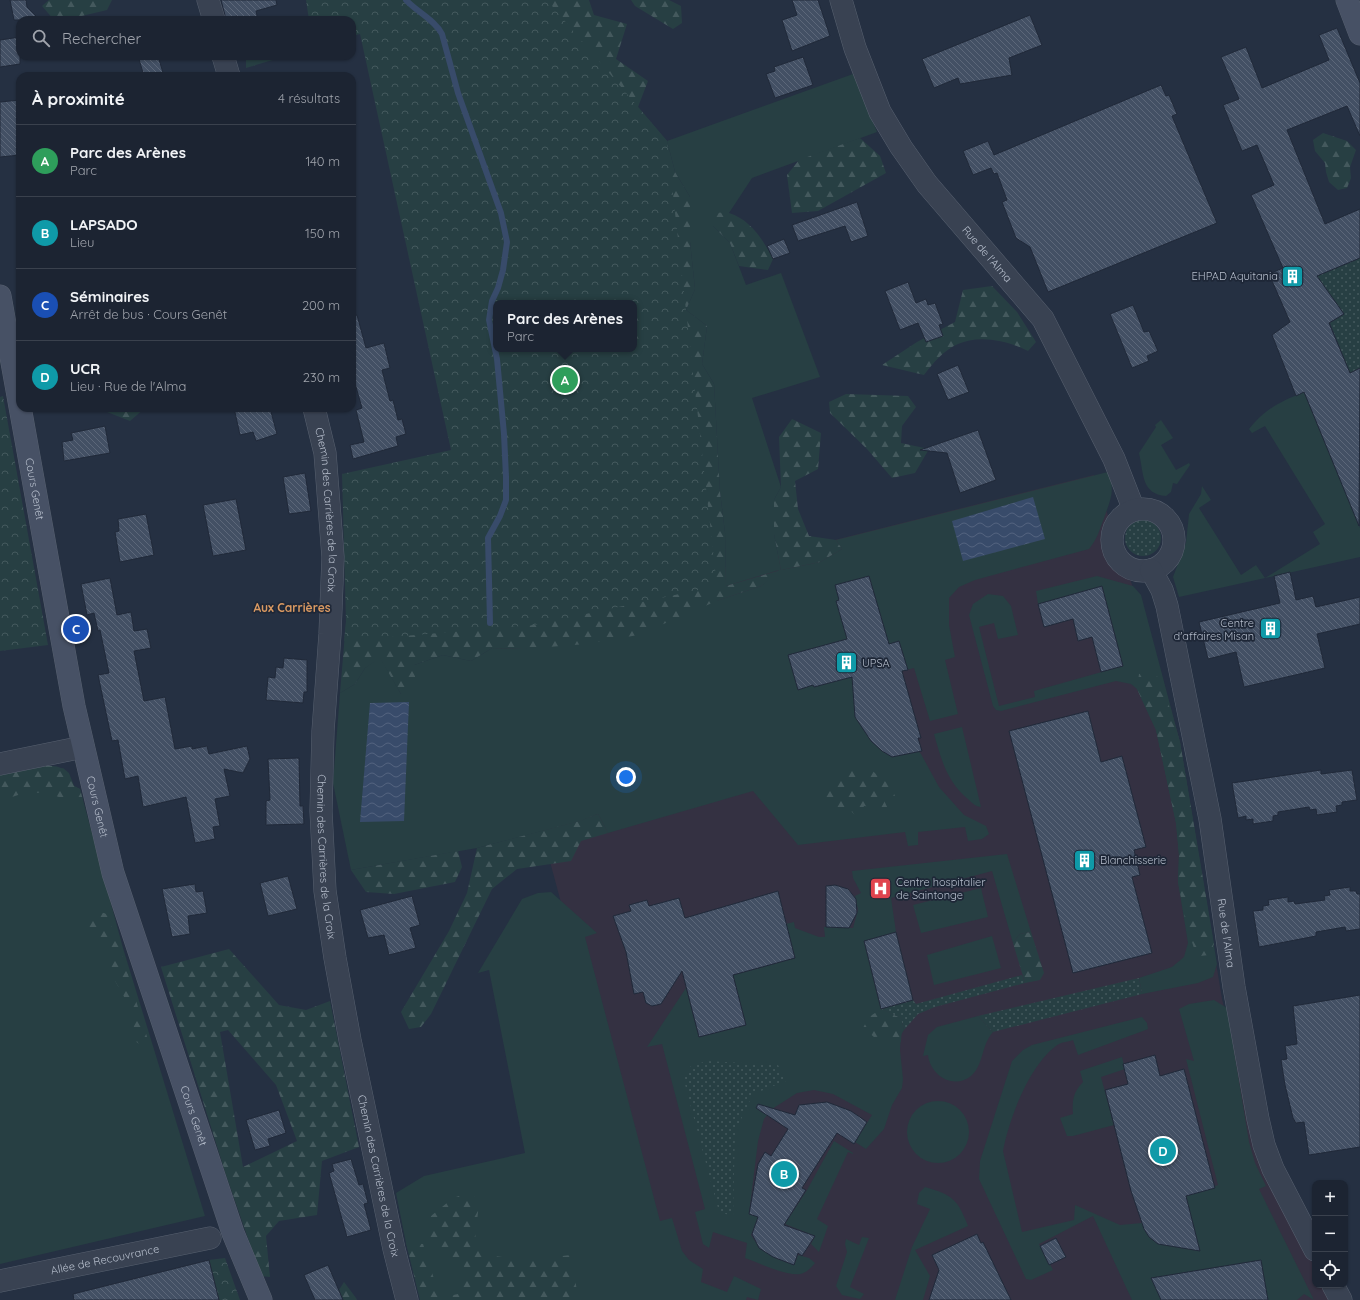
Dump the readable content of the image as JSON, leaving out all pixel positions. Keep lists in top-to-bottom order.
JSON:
{
  "streets": {
    "main road": ["Cours Genêt"],
    "street": ["Rue de l'Alma", "Chemin des Carrières de la Croix", "Allée de Recouvrance"]
  },
  "districts": ["Aux Carrières"],
  "places": {
    "building": [
      "EHPAD Aquitania",
      "Centre d'affaires Misan",
      "UPSA",
      "Blanchisserie"
    ],
    "hospital": ["Centre hospitalier de Saintonge"]
  },
  "page": {
    "search": "Rechercher",
    "heading": ["À proximité", "4 résultats"],
    "list": [
      {
        "mark": "A",
        "name": "Parc des Arènes",
        "note": "Parc",
        "value": "140 m"
      },
      {
        "mark": "B",
        "name": "LAPSADO",
        "note": "Lieu",
        "value": "150 m"
      },
      {
        "mark": "C",
        "name": "Séminaires",
        "note": "Arrêt de bus · Cours Genêt",
        "value": "200 m"
      },
      {
        "mark": "D",
        "name": "UCR",
        "note": "Lieu · Rue de l'Alma",
        "value": "230 m"
      }
    ],
    "popup": ["Parc des Arènes", "Parc"],
    "pins": [
      "A",
      "C",
      "D",
      "B"
    ],
    "map_buttons": ["+", "−"]
  }
}
